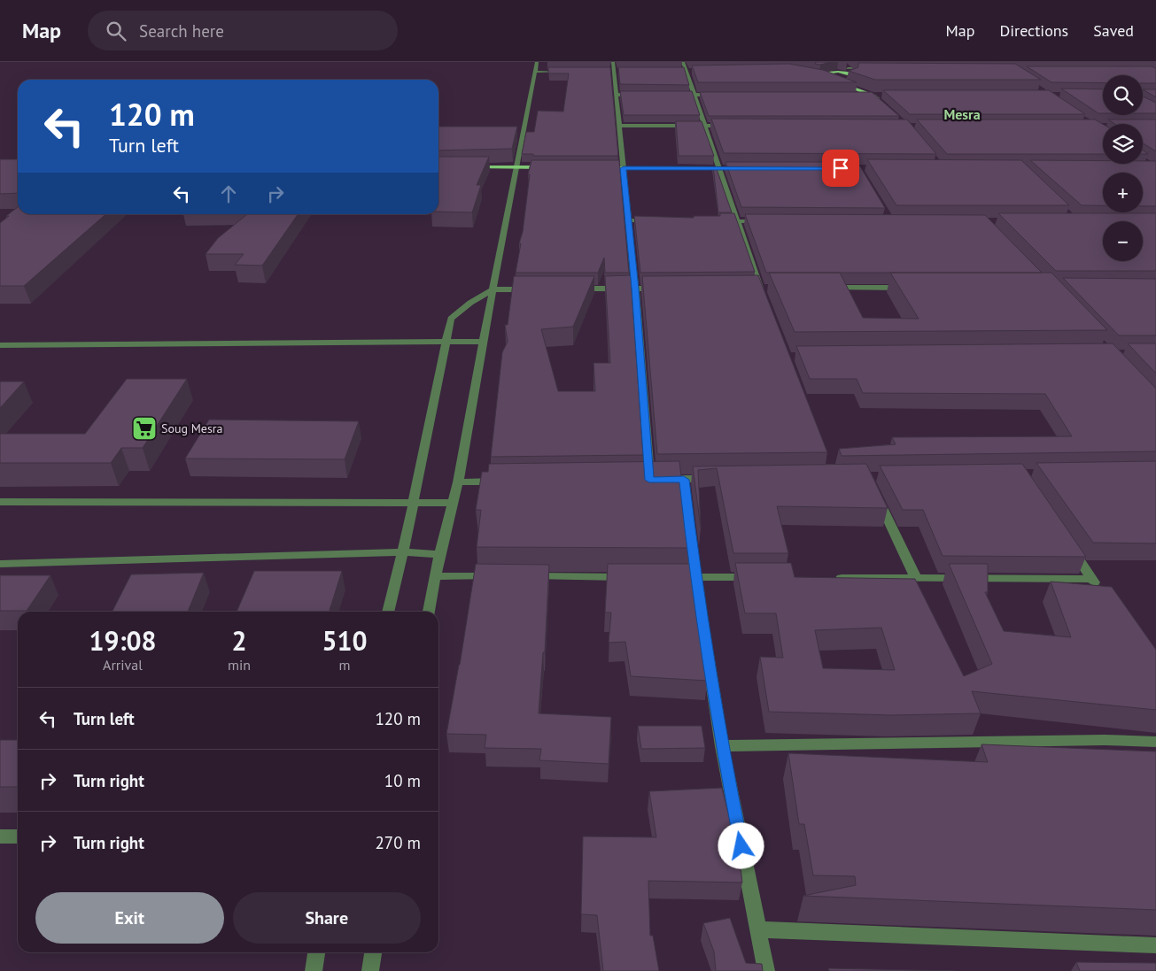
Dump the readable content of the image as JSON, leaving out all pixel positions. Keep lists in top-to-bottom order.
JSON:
{
  "districts": ["Mesra"],
  "places": {
    "supermarket": ["Soug Mesra"]
  },
  "page": {
    "header": "Map",
    "search": "Search here",
    "nav": ["Map", "Directions", "Saved"],
    "map_buttons": ["+", "−"],
    "turn": ["120 m", "Turn left"],
    "eta": [
      "19:08",
      "Arrival",
      "2",
      "min",
      "510",
      "m"
    ],
    "list": [
      {
        "name": "Turn left",
        "value": "120 m"
      },
      {
        "name": "Turn right",
        "value": "10 m"
      },
      {
        "name": "Turn right",
        "value": "270 m"
      }
    ],
    "buttons": ["Exit", "Share"]
  }
}
